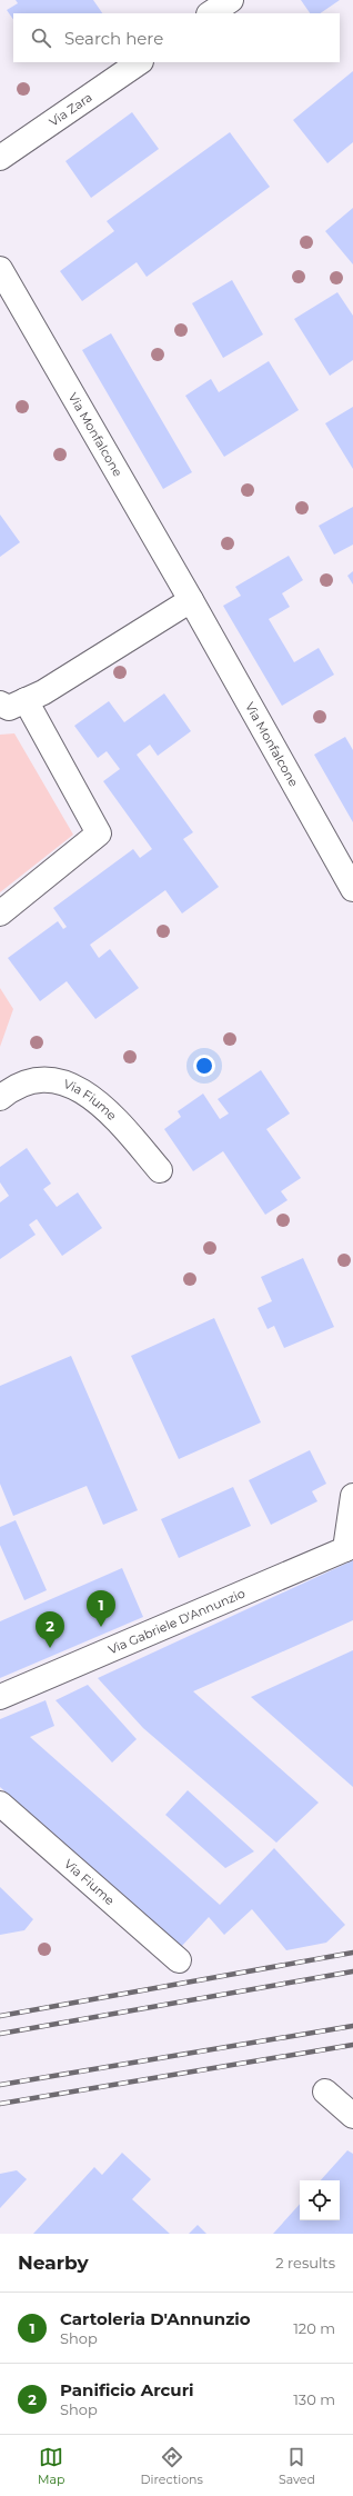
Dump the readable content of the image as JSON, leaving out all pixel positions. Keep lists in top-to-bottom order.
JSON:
{
  "streets": {
    "street": [
      "Via Zara",
      "Via Monfalcone",
      "Via Fiume",
      "Via Gabriele D'Annunzio"
    ]
  },
  "page": {
    "search": "Search here",
    "pins": ["1", "2"],
    "heading": ["Nearby", "2 results"],
    "list": [
      {
        "mark": "1",
        "name": "Cartoleria D'Annunzio",
        "note": "Shop",
        "value": "120 m"
      },
      {
        "mark": "2",
        "name": "Panificio Arcuri",
        "note": "Shop",
        "value": "130 m"
      }
    ],
    "nav": ["Map", "Directions", "Saved"]
  }
}
